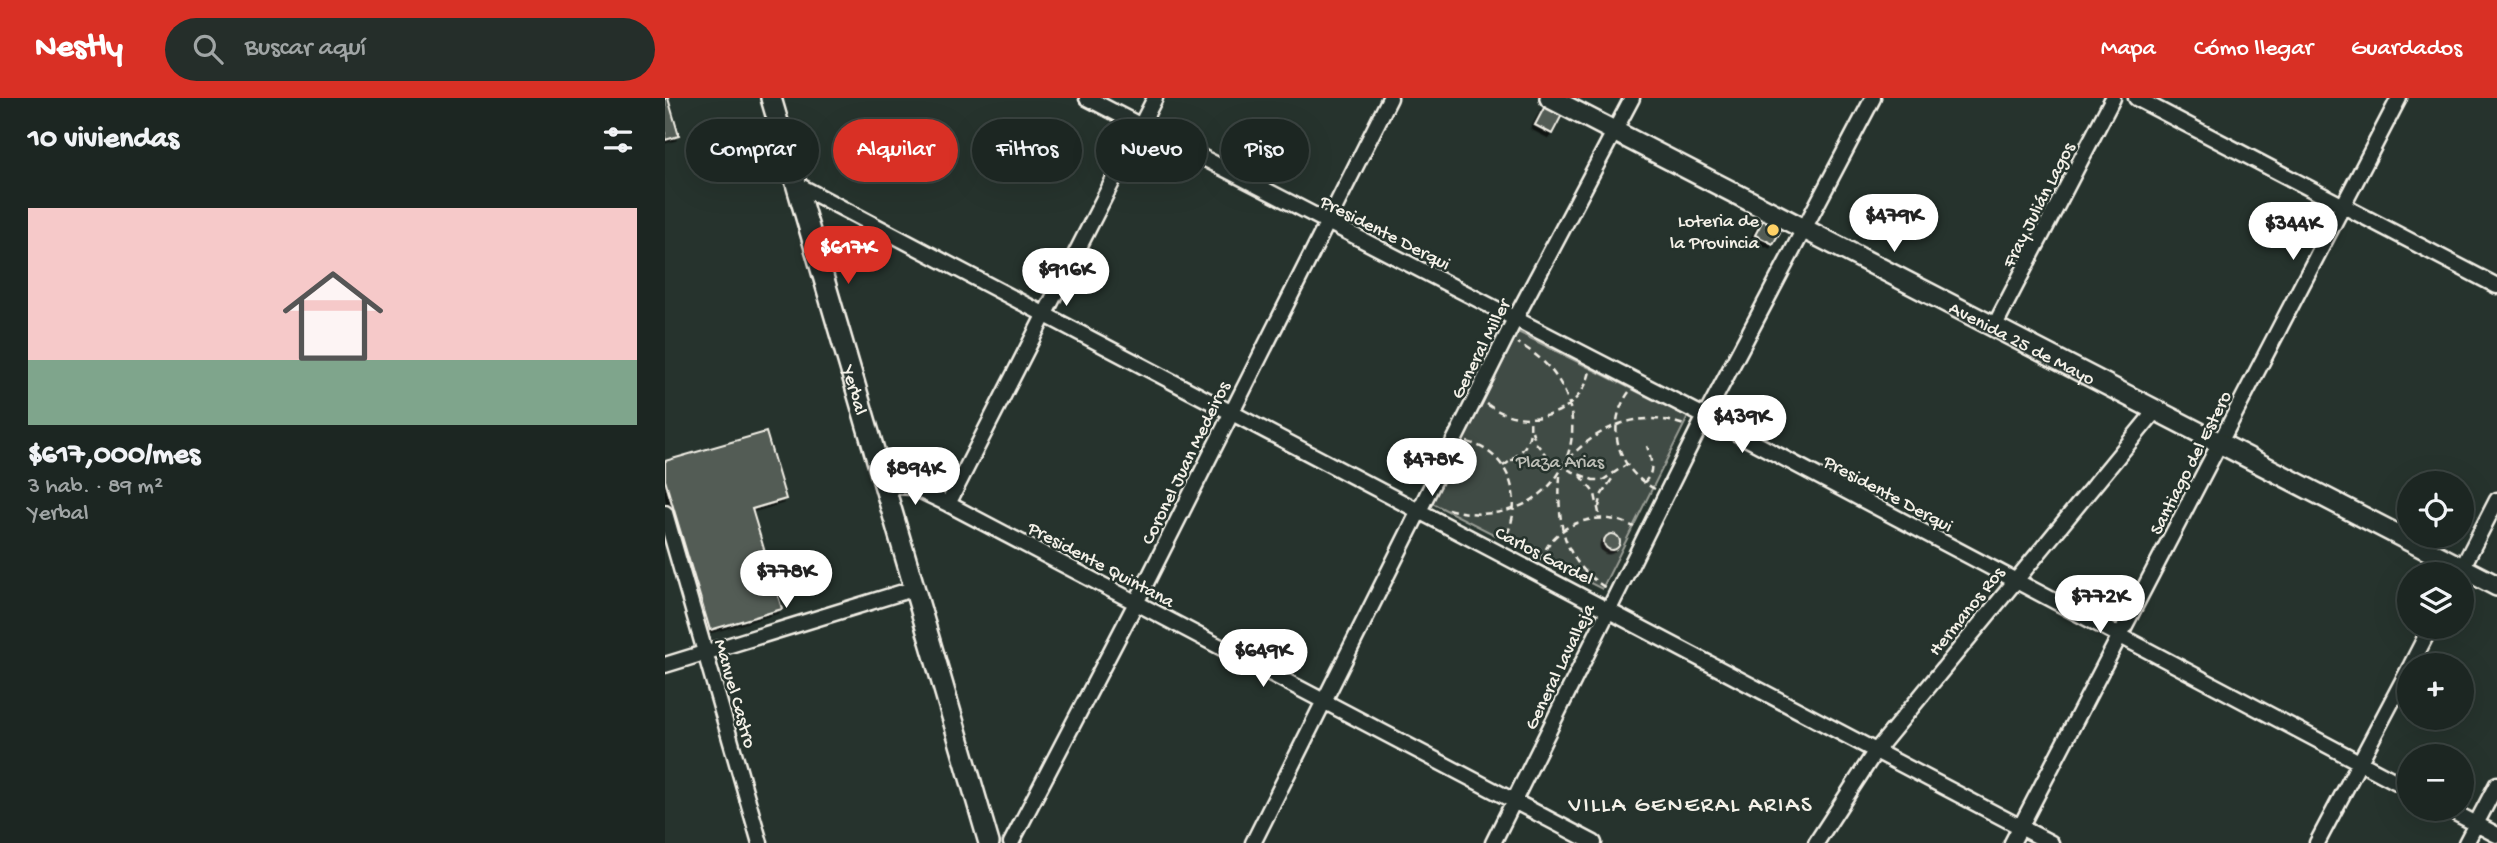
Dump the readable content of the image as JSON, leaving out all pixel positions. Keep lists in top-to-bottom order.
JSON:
{
  "streets": {
    "main road": ["Avenida 25 de Mayo", "Yerbal"],
    "street": [
      "Fray Julián Lagos",
      "Presidente Derqui",
      "General Miller",
      "Coronel Juan Medeiros",
      "Santiago del Estero",
      "Carlos Gardel",
      "Presidente Quintana",
      "Hermanos Ros",
      "General Lavalleja",
      "Manuel Castro"
    ]
  },
  "crossings": [
    ["Fray Julián Lagos", "Avenida 25 de Mayo"],
    ["Presidente Derqui", "General Miller"],
    ["Presidente Derqui", "Coronel Juan Medeiros"],
    ["Presidente Derqui", "Santiago del Estero"],
    ["Presidente Derqui", "Hermanos Ros"],
    ["Presidente Derqui", "General Lavalleja"],
    ["Avenida 25 de Mayo", "General Miller"],
    ["Avenida 25 de Mayo", "Santiago del Estero"],
    ["Avenida 25 de Mayo", "Hermanos Ros"],
    ["Avenida 25 de Mayo", "General Lavalleja"],
    ["General Miller", "Carlos Gardel"],
    ["General Miller", "Presidente Quintana"],
    ["Yerbal", "Carlos Gardel"],
    ["Yerbal", "Presidente Quintana"],
    ["Coronel Juan Medeiros", "Carlos Gardel"],
    ["Coronel Juan Medeiros", "Presidente Quintana"],
    ["Santiago del Estero", "Carlos Gardel"],
    ["Carlos Gardel", "Hermanos Ros"],
    ["Carlos Gardel", "General Lavalleja"],
    ["Presidente Quintana", "General Lavalleja"]
  ],
  "districts": ["VILLA GENERAL ARIAS"],
  "parks": ["Plaza Arias"],
  "places": ["Loteria de la Provincia"],
  "page": {
    "header": "Nestly",
    "search": "Buscar aquí",
    "nav": ["Mapa", "Cómo llegar", "Guardados"],
    "heading": "10 viviendas",
    "chip": [
      "Comprar",
      "Alquilar",
      "Filtros",
      "Nuevo",
      "Piso"
    ],
    "list": [
      {
        "name": "$617,000/mes",
        "note": "3 hab. · 89 m² · Yerbal"
      }
    ],
    "price": [
      "$479K",
      "$344K",
      "$617K",
      "$916K",
      "$439K",
      "$478K",
      "$894K",
      "$778K",
      "$772K",
      "$649K"
    ],
    "map_buttons": ["+", "−"]
  }
}
